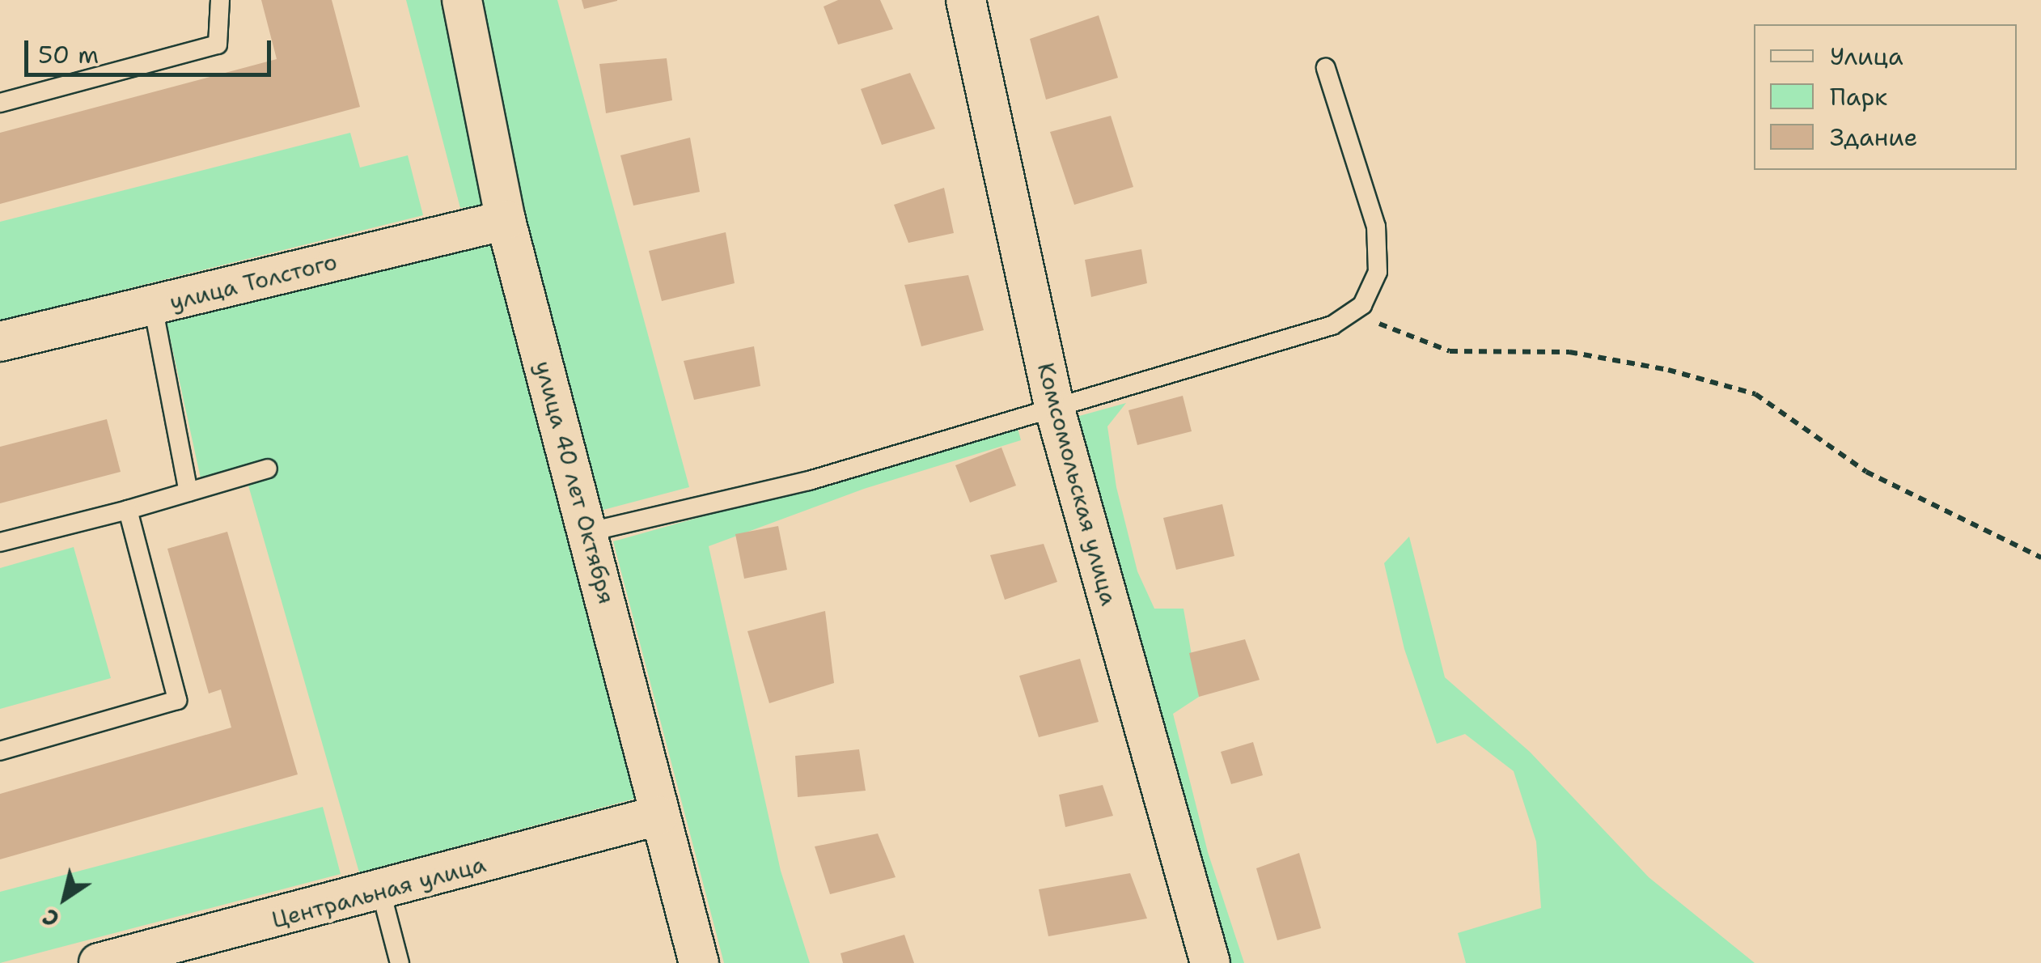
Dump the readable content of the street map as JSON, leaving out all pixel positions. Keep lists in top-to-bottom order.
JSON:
{
  "streets": {
    "street": [
      "улица Толстого",
      "улица 40 лет Октября",
      "Комсомольская улица",
      "Центральная улица"
    ]
  },
  "crossings": [
    ["улица Толстого", "улица 40 лет Октября"],
    ["улица 40 лет Октября", "Центральная улица"]
  ],
  "legend": ["Улица", "Парк", "Здание"],
  "scale_bar": "50 m",
  "north": "bottom left"
}
